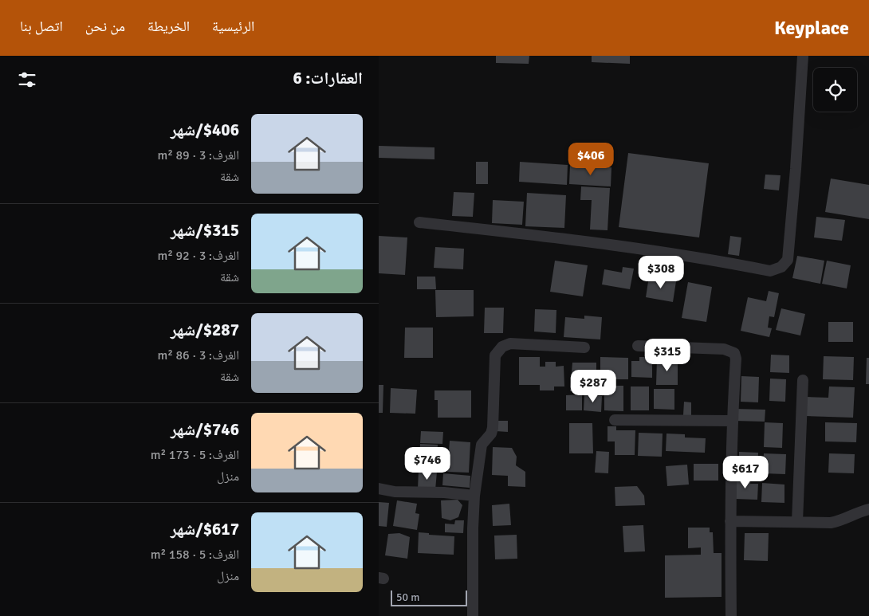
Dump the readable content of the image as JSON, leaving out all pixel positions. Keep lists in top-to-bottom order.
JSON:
{
  "scale_bar": "50 m",
  "page": {
    "header": "Keyplace",
    "nav": [
      "الرئيسية",
      "الخريطة",
      "من نحن",
      "اتصل بنا"
    ],
    "heading": "العقارات: 6",
    "list": [
      {
        "name": "$406/شهر",
        "note": "الغرف: 3 · 89 m² · شقة"
      },
      {
        "name": "$315/شهر",
        "note": "الغرف: 3 · 92 m² · شقة"
      },
      {
        "name": "$287/شهر",
        "note": "الغرف: 3 · 86 m² · شقة"
      },
      {
        "name": "$746/شهر",
        "note": "الغرف: 5 · 173 m² · منزل"
      },
      {
        "name": "$617/شهر",
        "note": "الغرف: 5 · 158 m² · منزل"
      }
    ],
    "price": [
      "$406",
      "$308",
      "$315",
      "$287",
      "$746",
      "$617"
    ],
    "scale": "50 m"
  }
}
